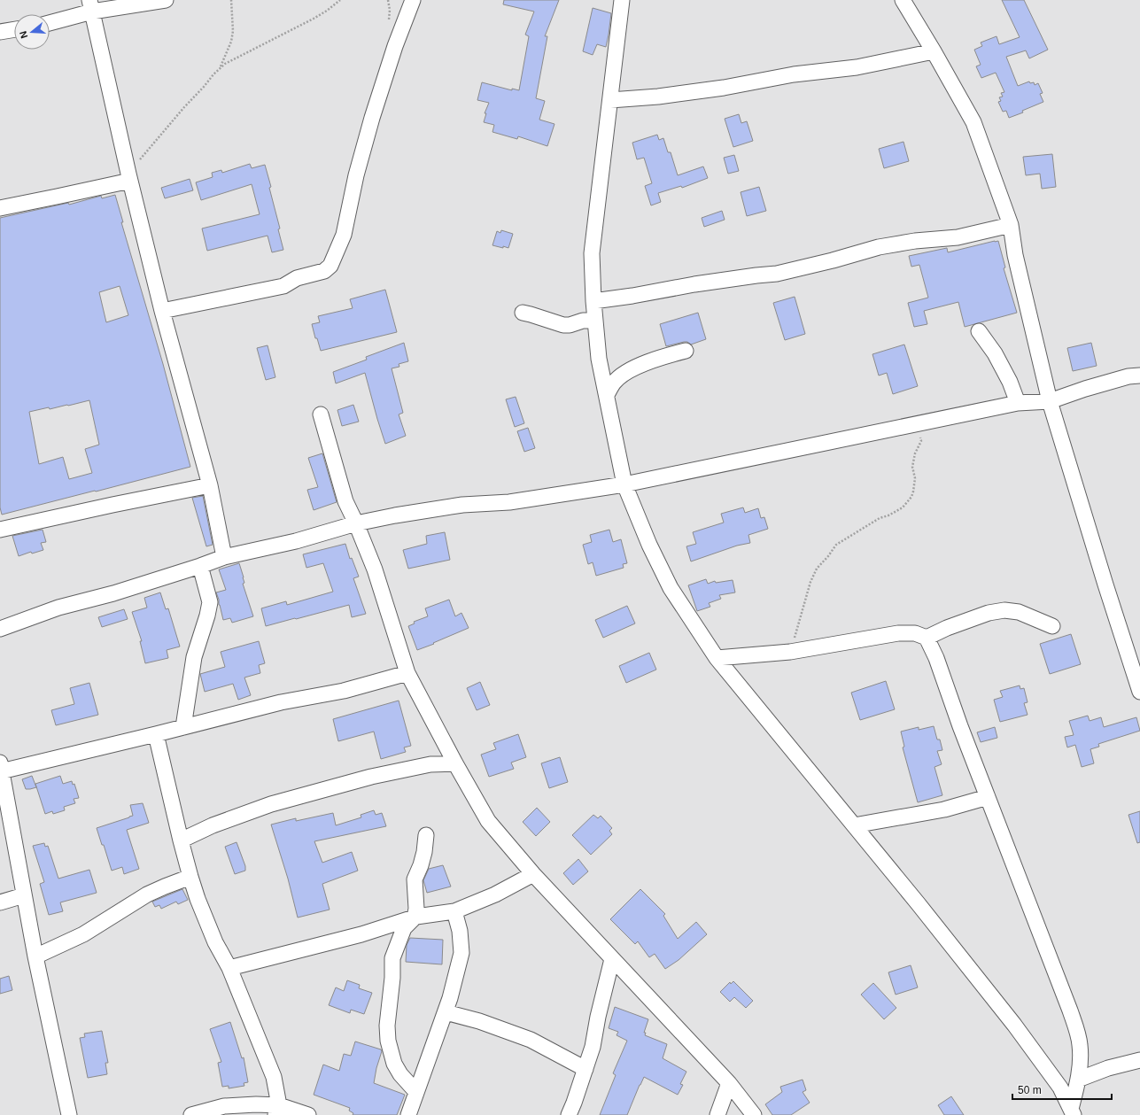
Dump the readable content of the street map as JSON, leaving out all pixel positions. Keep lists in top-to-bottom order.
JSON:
{
  "scale_bar": "50 m",
  "north": "left"
}
